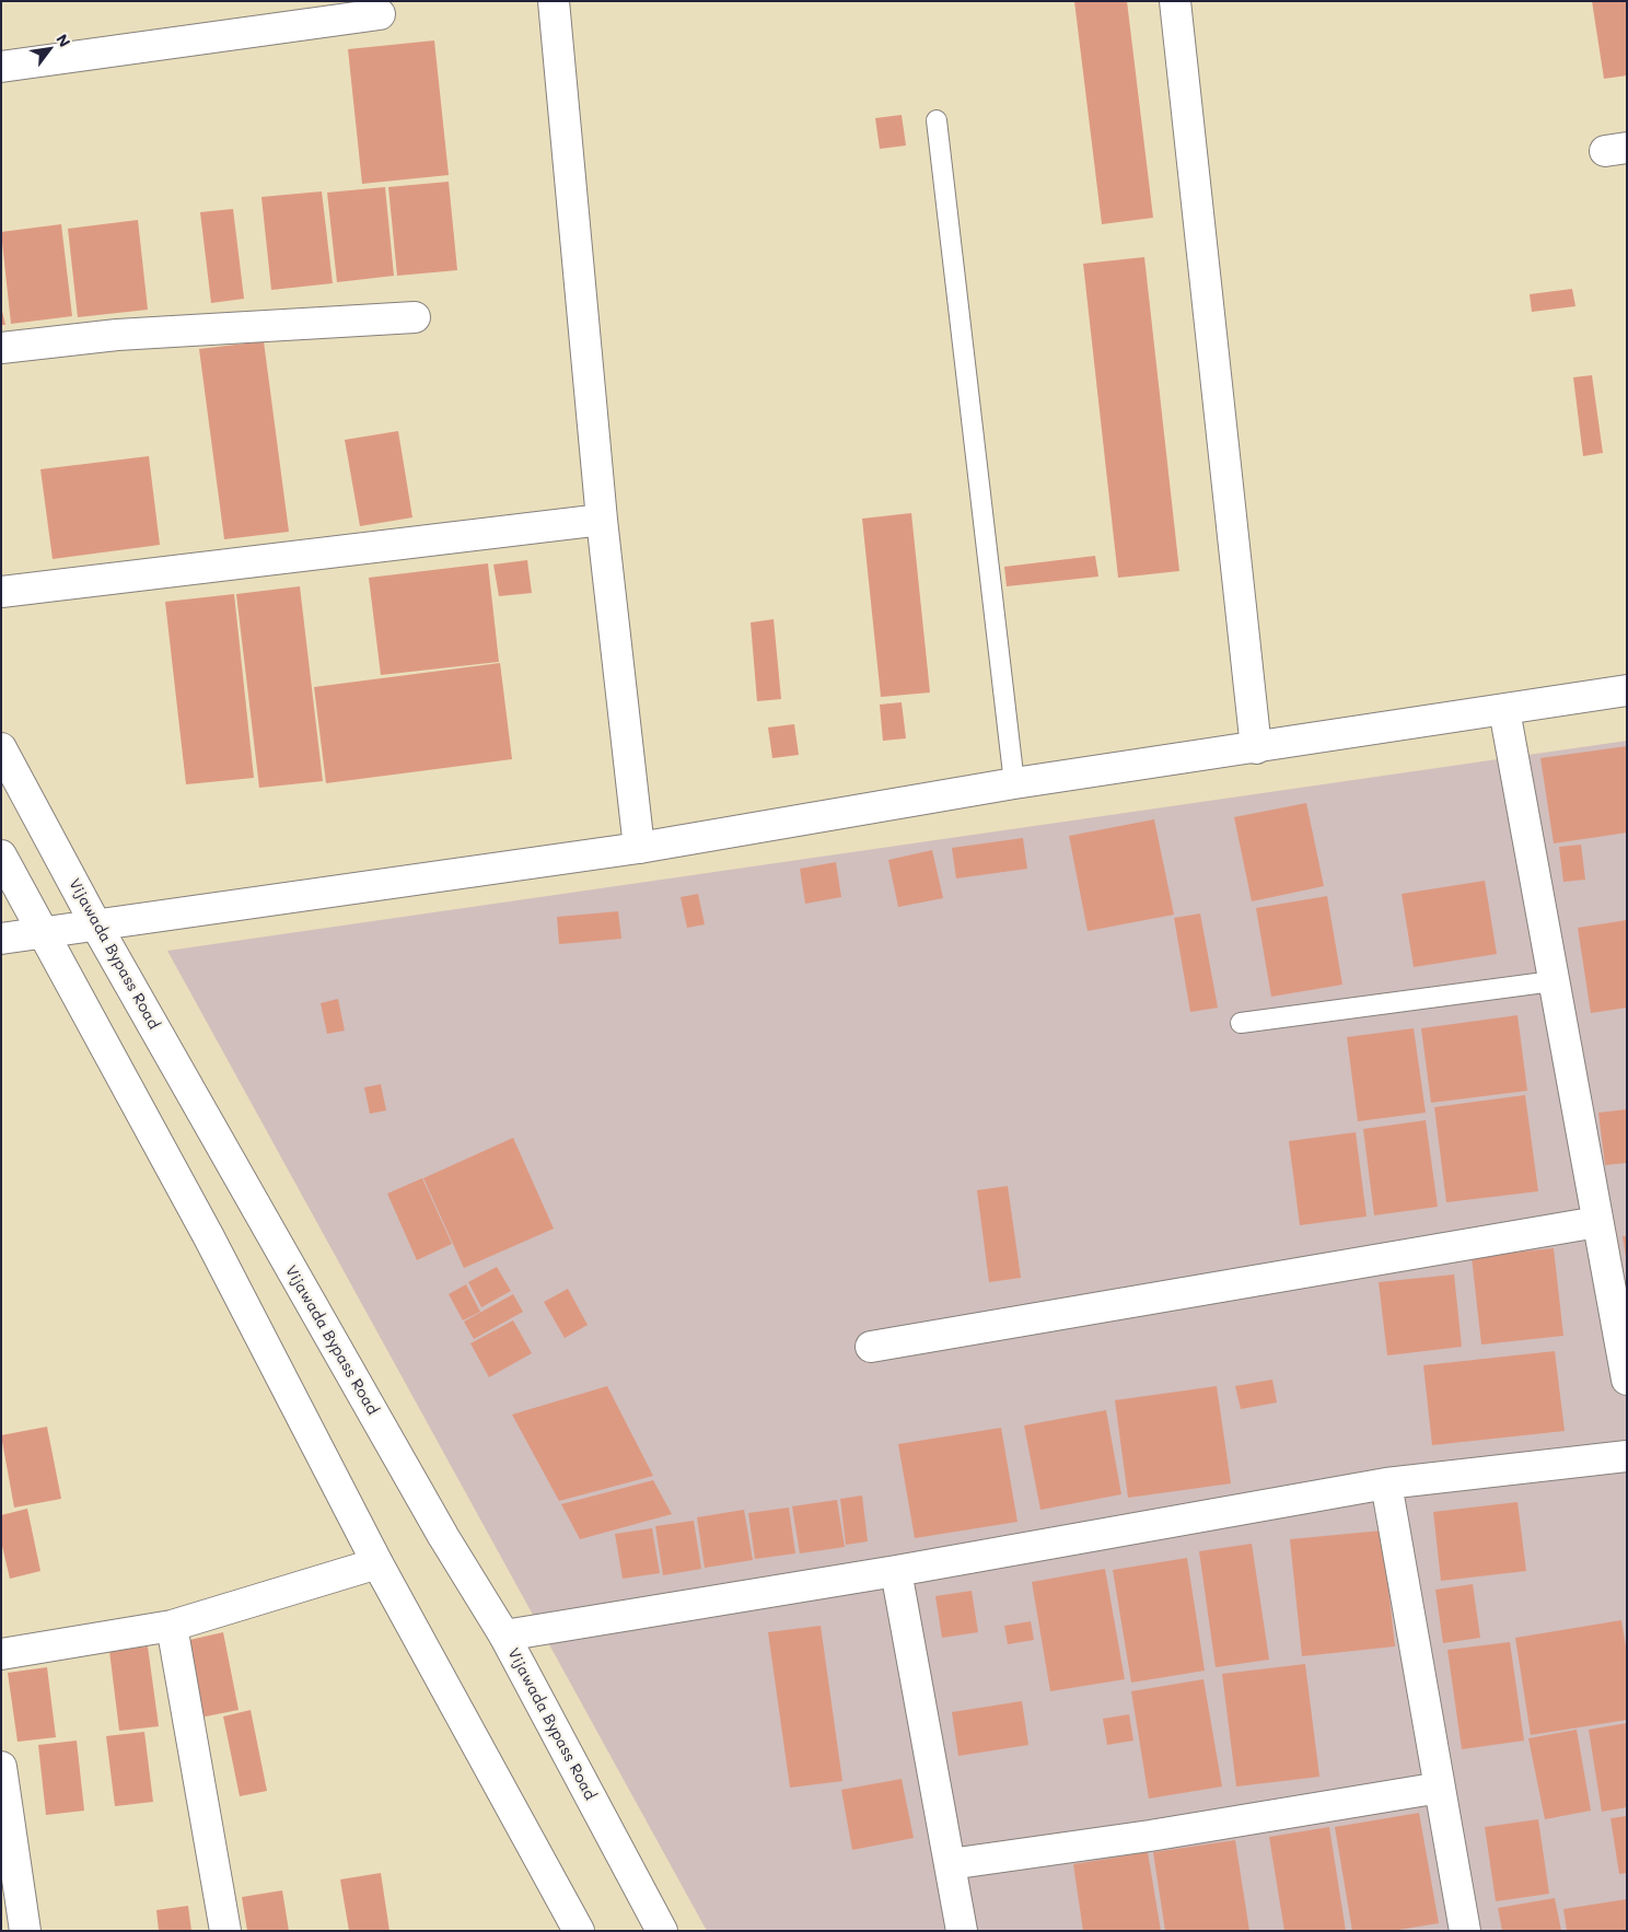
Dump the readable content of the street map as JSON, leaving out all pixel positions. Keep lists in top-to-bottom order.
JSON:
{
  "streets": {
    "street": ["Vijawada Bypass Road"]
  },
  "north": "top right"
}
